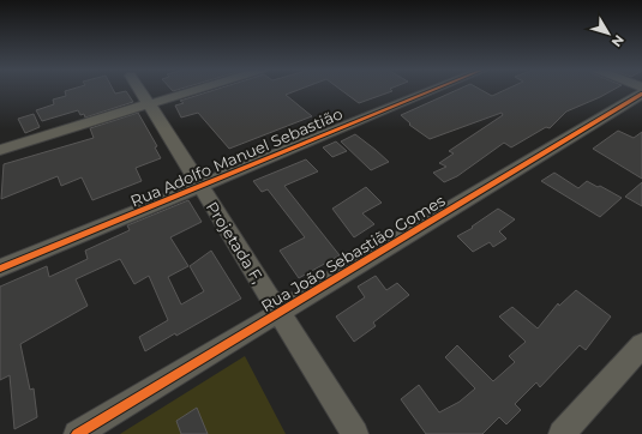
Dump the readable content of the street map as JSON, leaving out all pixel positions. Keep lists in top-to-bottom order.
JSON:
{
  "streets": {
    "street": ["Rua Adolfo Manuel Sebastião", "Projetada F,", "Rua João Sebastião Gomes"]
  },
  "crossings": [
    ["Rua Adolfo Manuel Sebastião", "Projetada F,"],
    ["Projetada F,", "Rua João Sebastião Gomes"]
  ],
  "north": "bottom right"
}
